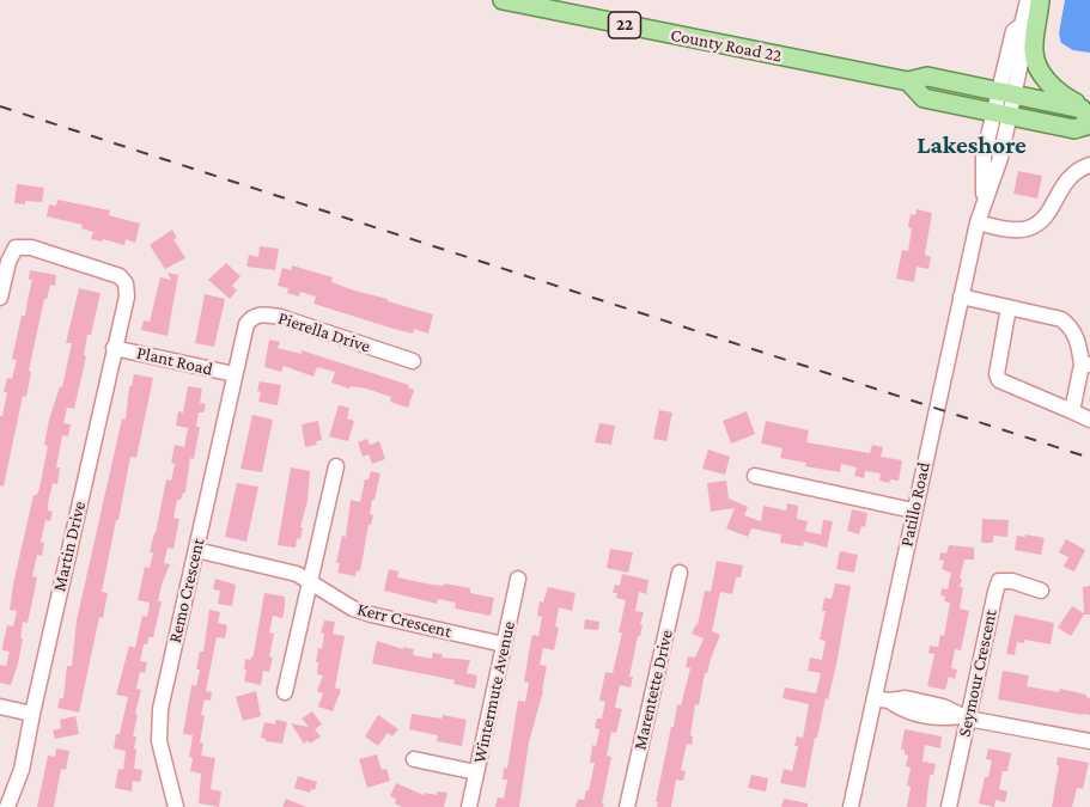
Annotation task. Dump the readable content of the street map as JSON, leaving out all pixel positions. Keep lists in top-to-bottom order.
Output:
{
  "streets": {
    "main road": ["22", "County Road 22"],
    "street": [
      "Pierella Drive",
      "Plant Road",
      "Patillo Road",
      "Martin Drive",
      "Remo Crescent",
      "Kerr Crescent",
      "Seymour Crescent",
      "Marentette Drive",
      "Wintermute Avenue"
    ]
  },
  "crossings": [
    ["County Road 22", "Patillo Road"],
    ["Pierella Drive", "Plant Road"],
    ["Pierella Drive", "Remo Crescent"],
    ["Plant Road", "Martin Drive"],
    ["Plant Road", "Remo Crescent"],
    ["Kerr Crescent", "Wintermute Avenue"]
  ],
  "districts": ["Lakeshore"]
}
